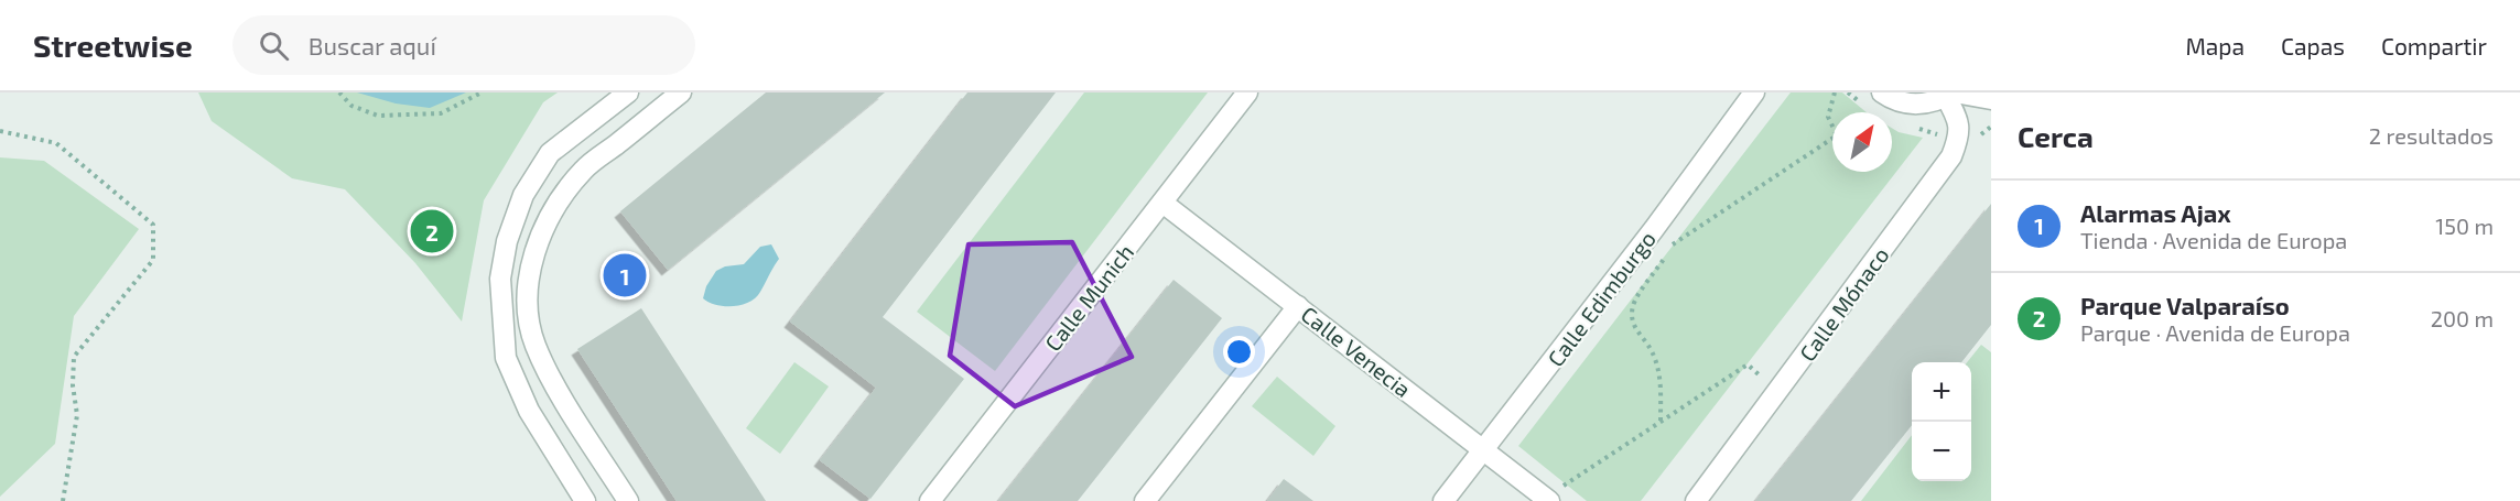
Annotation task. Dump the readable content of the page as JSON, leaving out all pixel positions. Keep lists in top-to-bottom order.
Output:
{
  "streets": {
    "street": [
      "Calle Munich",
      "Calle Edimburgo",
      "Calle Mónaco",
      "Calle Venecia"
    ]
  },
  "crossings": [
    ["Calle Munich", "Calle Venecia"],
    ["Calle Edimburgo", "Calle Venecia"]
  ],
  "north": "top right",
  "page": {
    "header": "Streetwise",
    "search": "Buscar aquí",
    "nav": ["Mapa", "Capas", "Compartir"],
    "heading": ["Cerca", "2 resultados"],
    "list": [
      {
        "mark": "1",
        "name": "Alarmas Ajax",
        "note": "Tienda · Avenida de Europa",
        "value": "150 m"
      },
      {
        "mark": "2",
        "name": "Parque Valparaíso",
        "note": "Parque · Avenida de Europa",
        "value": "200 m"
      }
    ],
    "pins": ["2", "1"],
    "map_buttons": ["+", "−"]
  }
}
